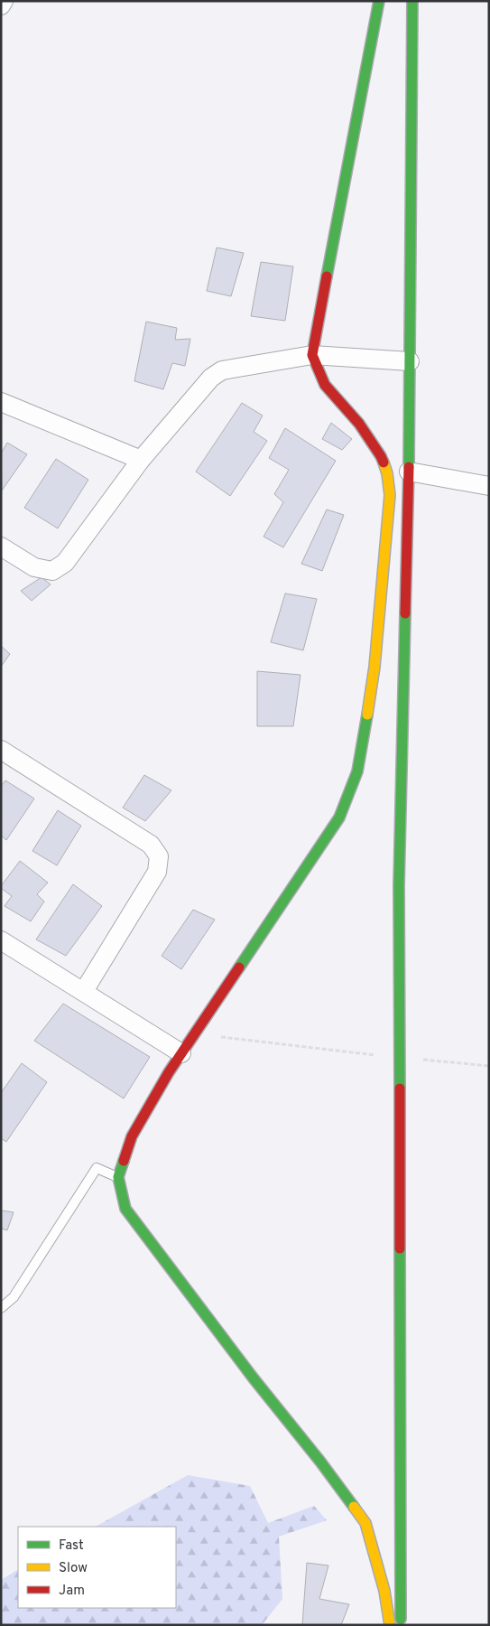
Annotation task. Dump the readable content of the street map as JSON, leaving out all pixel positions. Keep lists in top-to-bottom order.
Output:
{
  "legend": ["Fast", "Slow", "Jam"]
}
